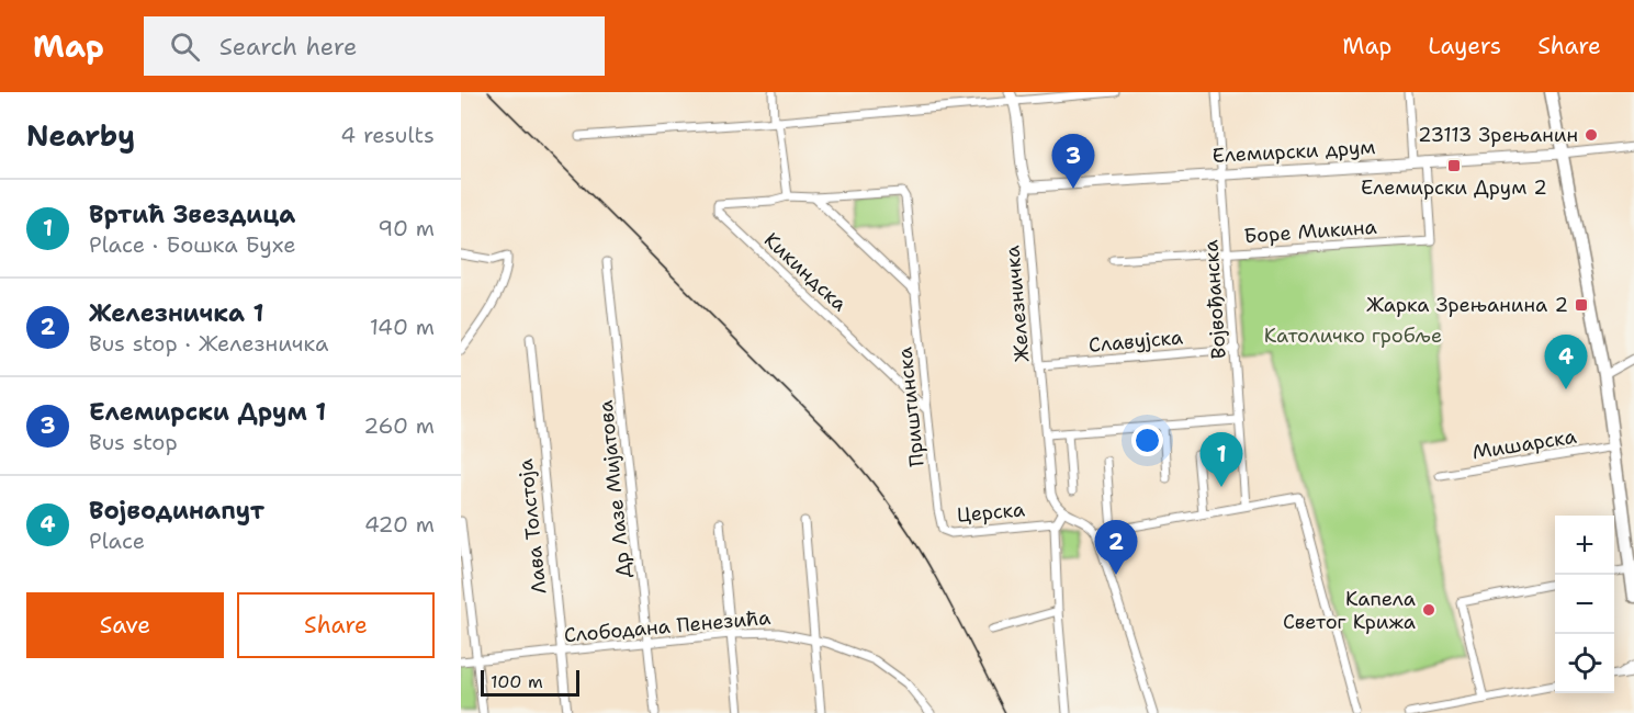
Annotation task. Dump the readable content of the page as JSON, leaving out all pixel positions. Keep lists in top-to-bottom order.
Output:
{
  "streets": {
    "street": [
      "Елемирски друм",
      "Боре Микина",
      "Кикиндска",
      "Војвођанска",
      "Железничка",
      "Славујска",
      "Приштинска",
      "Мишарска",
      "Др Лазе Мијатова",
      "Церска",
      "Лава Толстоја",
      "Слободана Пенезића"
    ]
  },
  "crossings": [
    ["Елемирски друм", "Боре Микина"],
    ["Елемирски друм", "Војвођанска"],
    ["Елемирски друм", "Железничка"],
    ["Боре Микина", "Војвођанска"],
    ["Кикиндска", "Приштинска"],
    ["Војвођанска", "Славујска"],
    ["Железничка", "Славујска"],
    ["Приштинска", "Церска"],
    ["Др Лазе Мијатова", "Слободана Пенезића"],
    ["Лава Толстоја", "Слободана Пенезића"]
  ],
  "parks": ["Католичко гробље"],
  "places": {
    "other": ["23113 Зрењанин", "Капела Светог Крижа"],
    "transit": ["Елемирски Друм 2", "Жарка Зрењанина 2"]
  },
  "scale_bar": "100 m",
  "page": {
    "header": "Map",
    "search": "Search here",
    "nav": ["Map", "Layers", "Share"],
    "heading": ["Nearby", "4 results"],
    "pins": [
      "3",
      "4",
      "1",
      "2"
    ],
    "list": [
      {
        "mark": "1",
        "name": "Вртић Звездица",
        "note": "Place · Бошка Бухе",
        "value": "90 m"
      },
      {
        "mark": "2",
        "name": "Железничка 1",
        "note": "Bus stop · Железничка",
        "value": "140 m"
      },
      {
        "mark": "3",
        "name": "Елемирски Друм 1",
        "note": "Bus stop",
        "value": "260 m"
      },
      {
        "mark": "4",
        "name": "Војводинапут",
        "note": "Place",
        "value": "420 m"
      }
    ],
    "map_buttons": ["+", "−"],
    "buttons": ["Save", "Share"],
    "scale": "100 m"
  }
}
